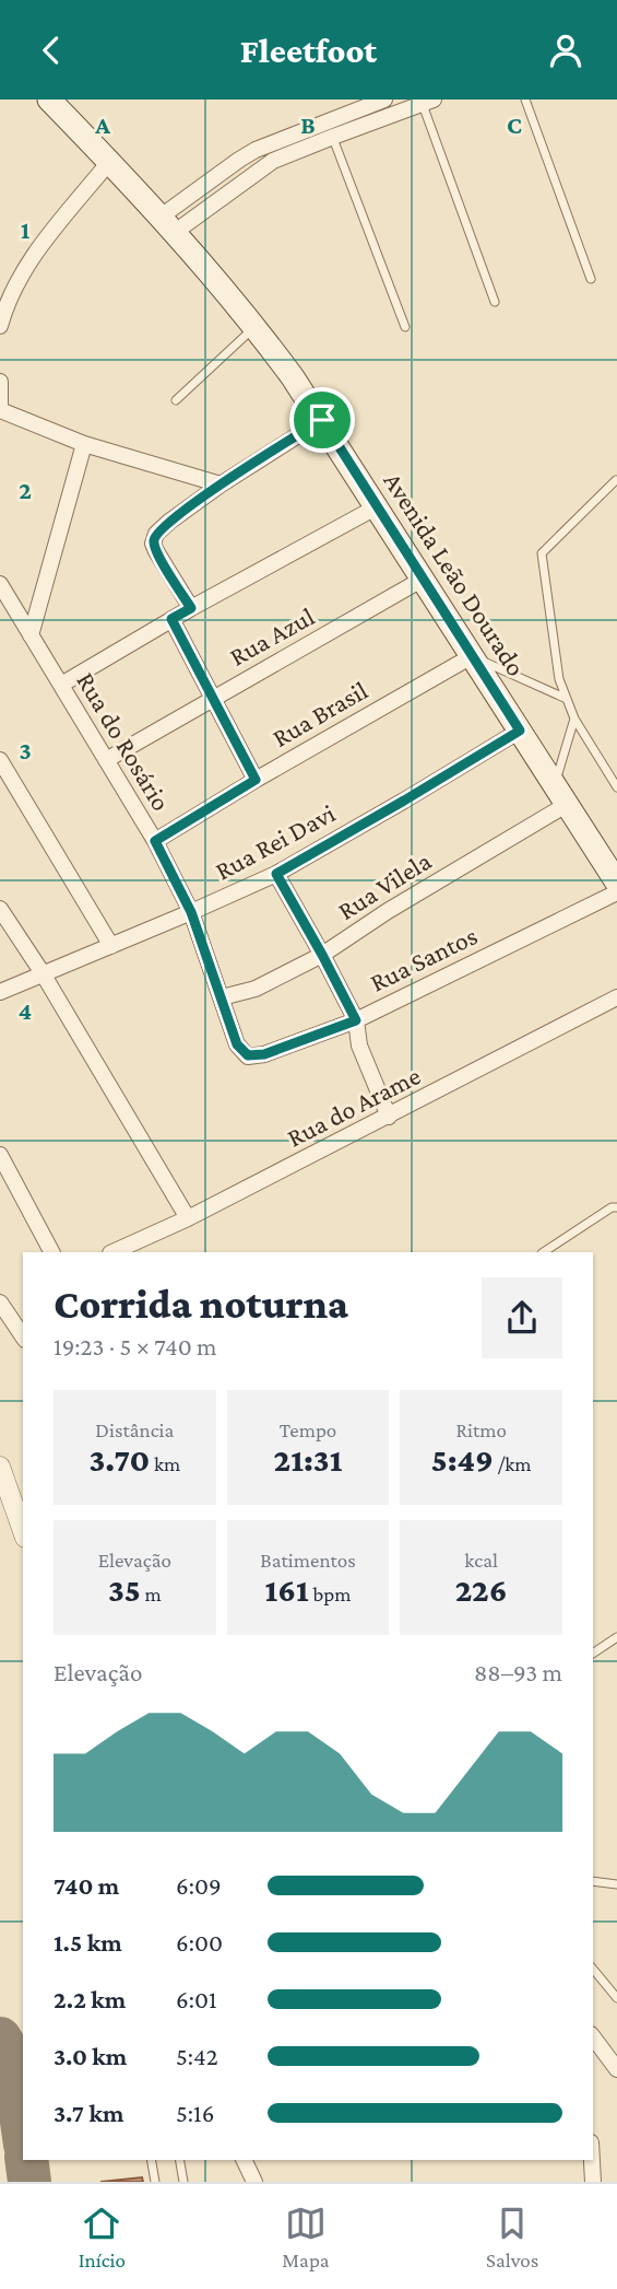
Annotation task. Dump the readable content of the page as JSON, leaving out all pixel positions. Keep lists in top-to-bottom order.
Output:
{
  "streets": {
    "main road": ["Avenida Leão Dourado"],
    "street": [
      "Rua Azul",
      "Rua Brasil",
      "Rua do Rosário",
      "Rua Rei Davi",
      "Rua Vilela",
      "Rua Santos",
      "Rua do Arame"
    ]
  },
  "crossings": [
    ["Avenida Leão Dourado", "Rua Azul"],
    ["Avenida Leão Dourado", "Rua Brasil"],
    ["Avenida Leão Dourado", "Rua Rei Davi"],
    ["Avenida Leão Dourado", "Rua Vilela"],
    ["Rua Azul", "Rua do Rosário"],
    ["Rua Brasil", "Rua do Rosário"],
    ["Rua do Rosário", "Rua Rei Davi"],
    ["Rua do Rosário", "Rua Vilela"],
    ["Rua do Rosário", "Rua Santos"]
  ],
  "page": {
    "header": "Fleetfoot",
    "heading": ["Corrida noturna", "19:23 · 5 × 740 m"],
    "stats": [
      ["Distância", "3.70 km"],
      ["Tempo", "21:31"],
      ["Ritmo", "5:49 /km"],
      ["Elevação", "35 m"],
      ["Batimentos", "161 bpm"],
      ["kcal", "226"]
    ],
    "chart": ["Elevação", "88–93 m"],
    "list": [
      {
        "name": "740 m",
        "note": "6:09"
      },
      {
        "name": "1.5 km",
        "note": "6:00"
      },
      {
        "name": "2.2 km",
        "note": "6:01"
      },
      {
        "name": "3.0 km",
        "note": "5:42"
      },
      {
        "name": "3.7 km",
        "note": "5:16"
      }
    ],
    "tabs": ["Início", "Mapa", "Salvos"]
  },
  "grid": {
    "columns": ["A", "B", "C"],
    "rows": [
      "1",
      "2",
      "3",
      "4"
    ]
  }
}
